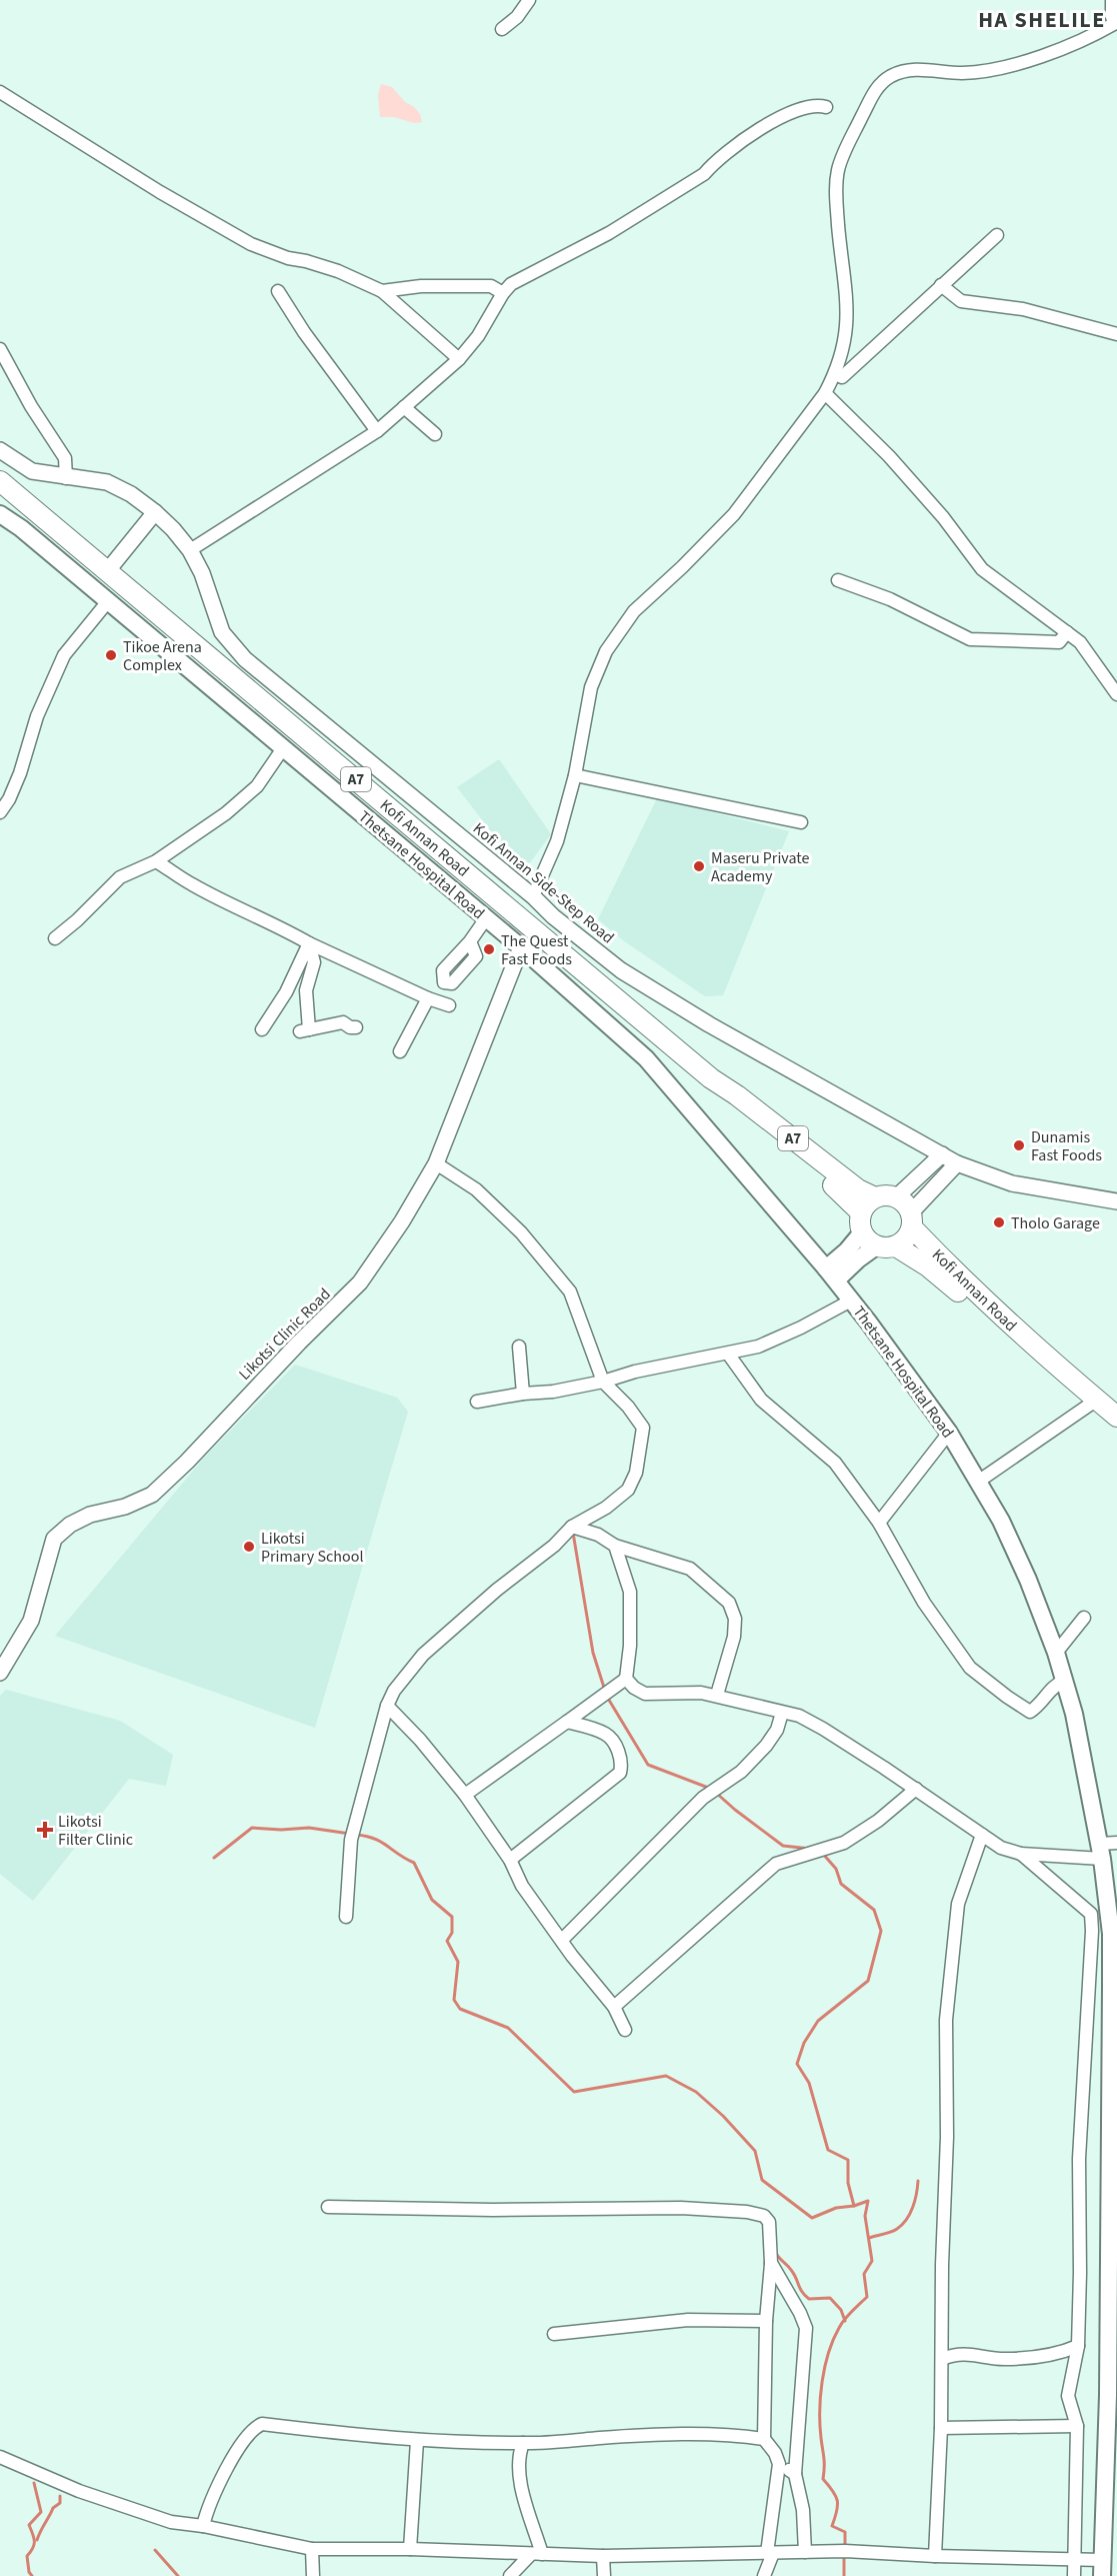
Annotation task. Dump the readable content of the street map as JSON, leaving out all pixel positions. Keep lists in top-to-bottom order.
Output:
{
  "streets": {
    "main road": ["A7", "Kofi Annan Road", "Thetsane Hospital Road"],
    "street": ["Kofi Annan Side-Step Road", "Likotsi Clinic Road"]
  },
  "crossings": [
    ["A7", "Kofi Annan Road"],
    ["Thetsane Hospital Road", "Likotsi Clinic Road"]
  ],
  "districts": ["HA SHELILE"],
  "places": {
    "other": [
      "Tikoe Arena Complex",
      "Maseru Private Academy",
      "The Quest Fast Foods",
      "Dunamis Fast Foods",
      "Tholo Garage",
      "Likotsi Primary School"
    ],
    "health": ["Likotsi Filter Clinic"]
  }
}
